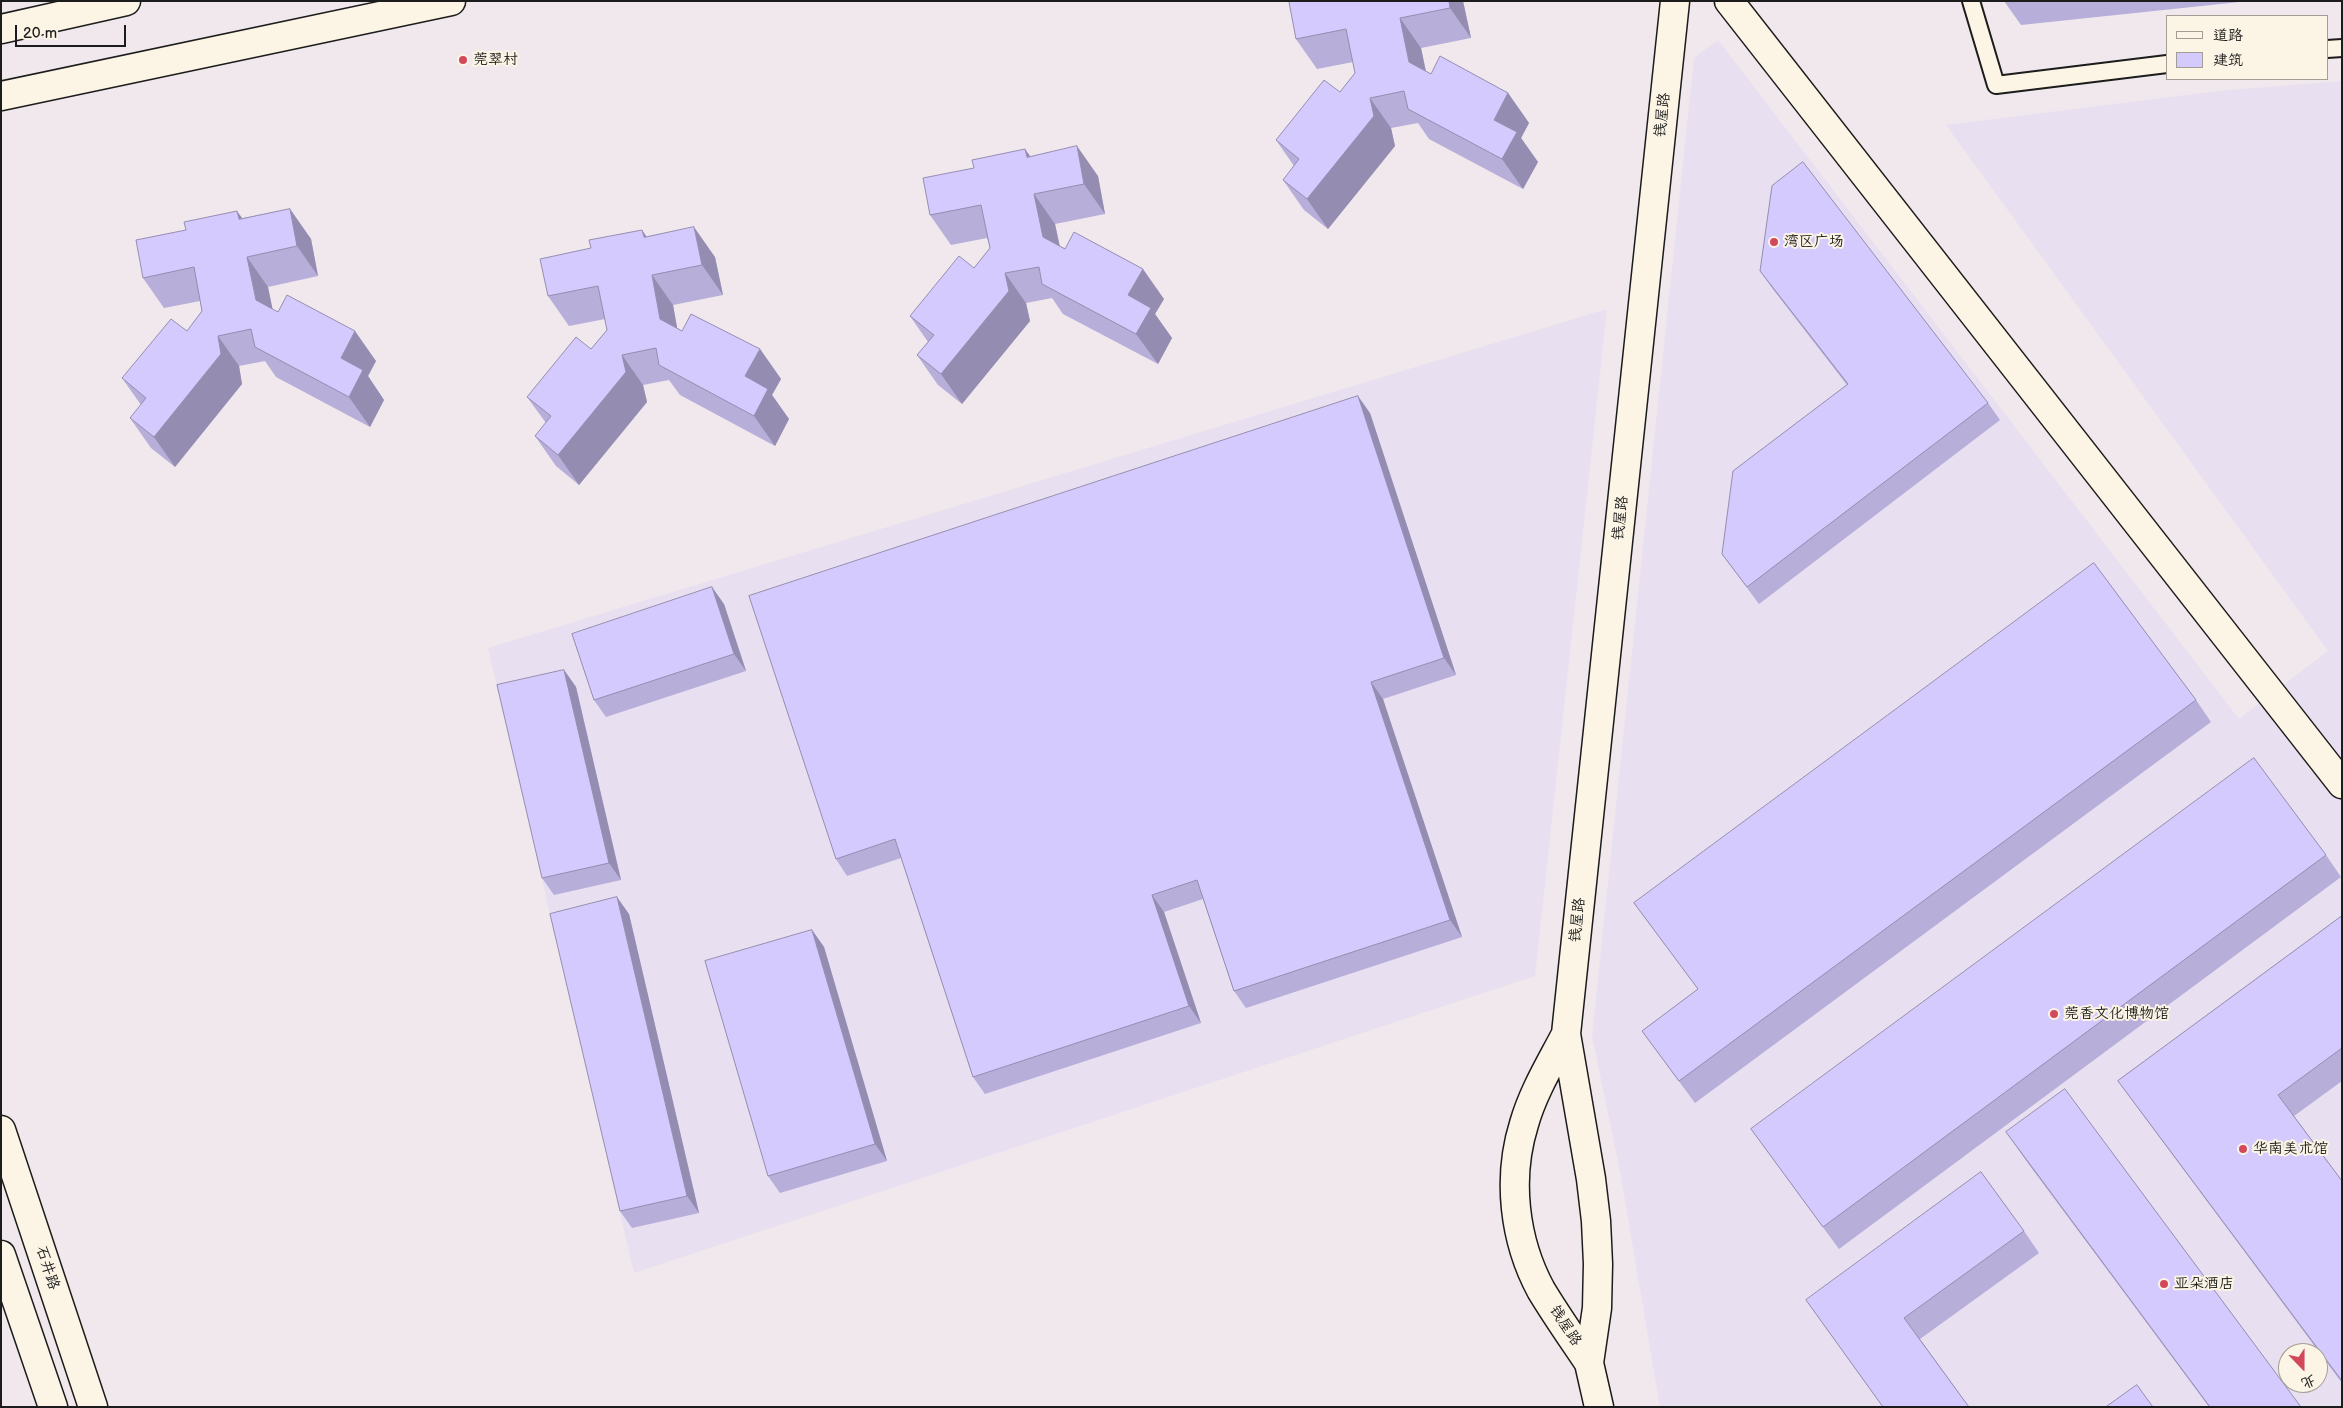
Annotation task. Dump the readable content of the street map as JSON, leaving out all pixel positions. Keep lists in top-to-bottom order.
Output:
{
  "streets": {
    "street": ["钱屋路", "石井路"]
  },
  "places": [
    "莞翠村",
    "湾区广场",
    "莞香文化博物馆",
    "华南美术馆",
    "亚朵酒店"
  ],
  "legend": ["道路", "建筑"],
  "scale_bar": "20 m",
  "north": "bottom"
}
